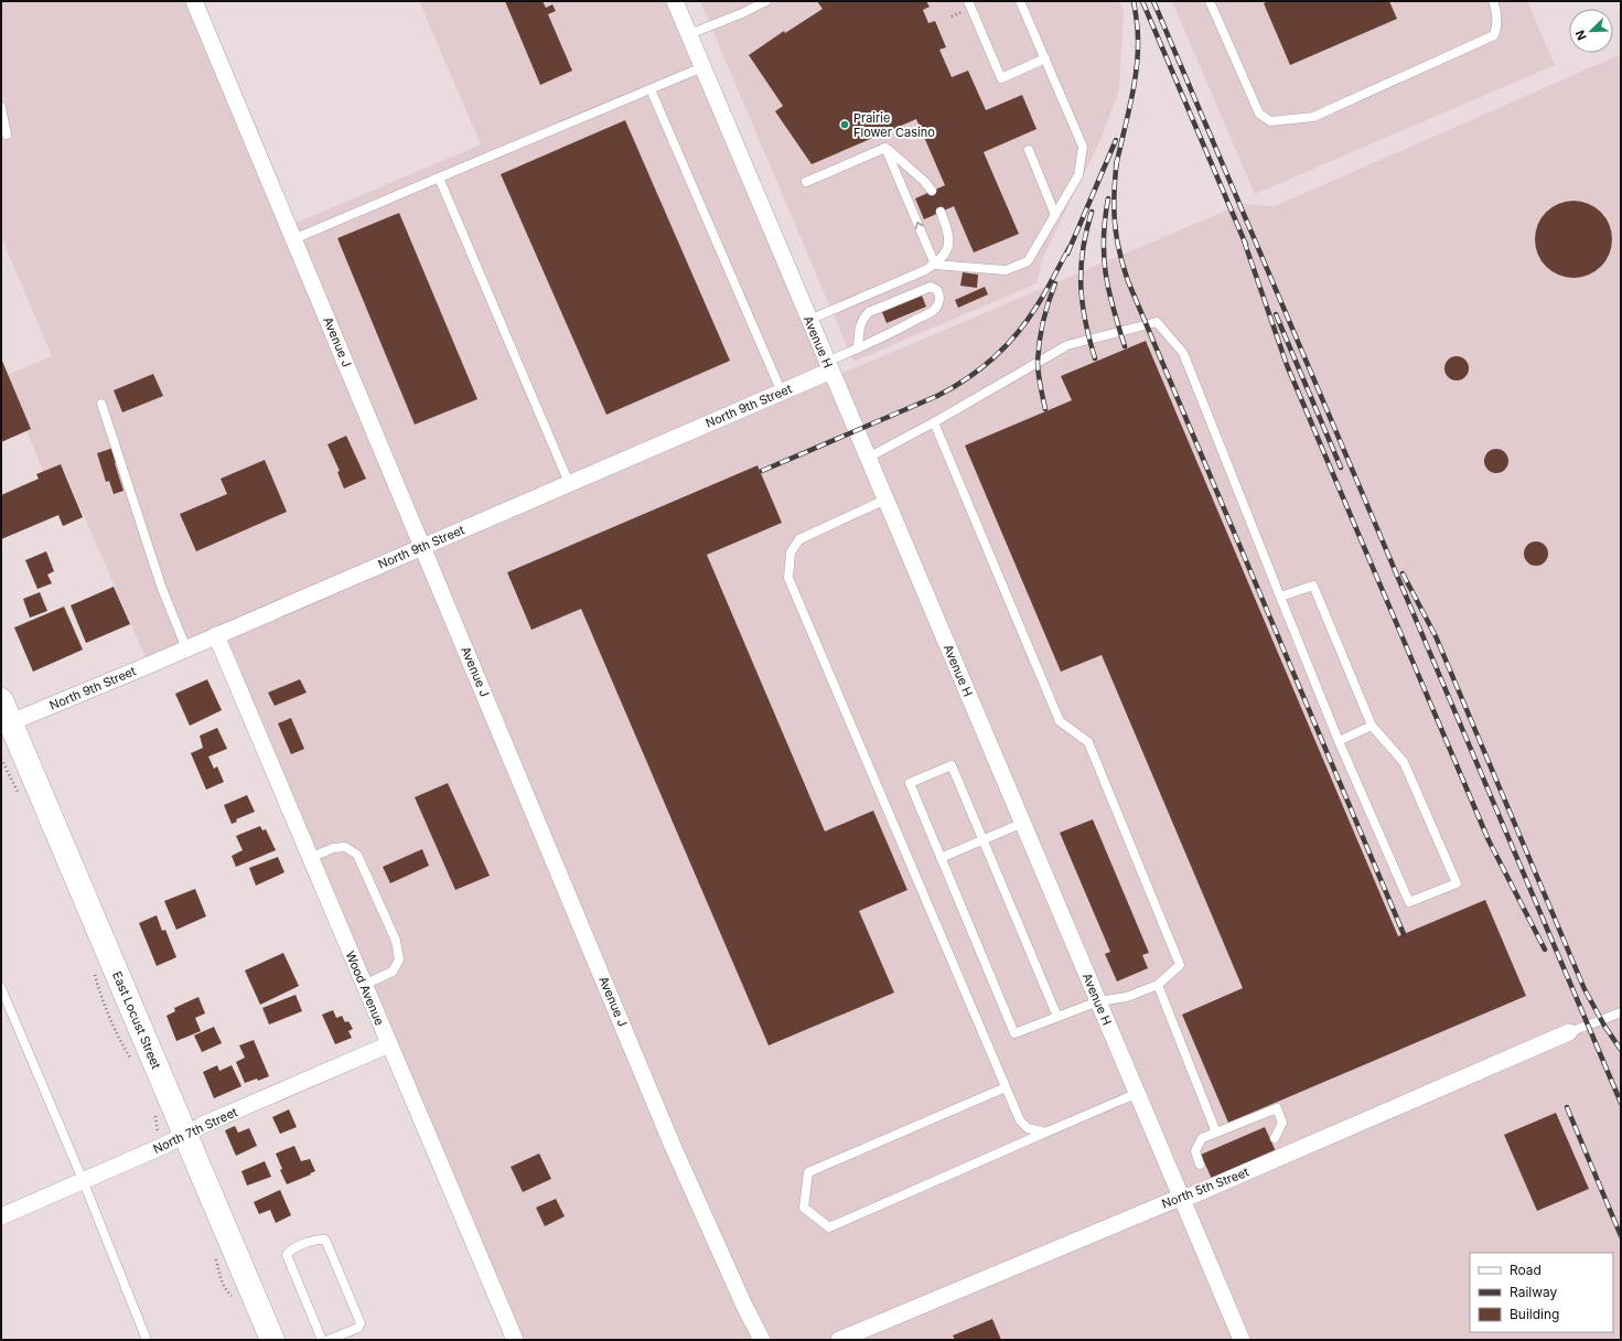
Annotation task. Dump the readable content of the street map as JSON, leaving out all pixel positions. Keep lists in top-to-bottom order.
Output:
{
  "streets": {
    "main road": ["East Locust Street"],
    "street": [
      "Avenue J",
      "Avenue H",
      "North 9th Street",
      "Wood Avenue",
      "North 7th Street",
      "North 5th Street"
    ]
  },
  "crossings": [
    ["Avenue J", "North 9th Street"],
    ["Avenue H", "North 9th Street"],
    ["Avenue H", "North 5th Street"],
    ["North 9th Street", "Wood Avenue"],
    ["North 9th Street", "East Locust Street"],
    ["Wood Avenue", "North 7th Street"],
    ["East Locust Street", "North 7th Street"]
  ],
  "places": ["Prairie Flower Casino"],
  "legend": ["Road", "Railway", "Building"],
  "north": "bottom left"
}
